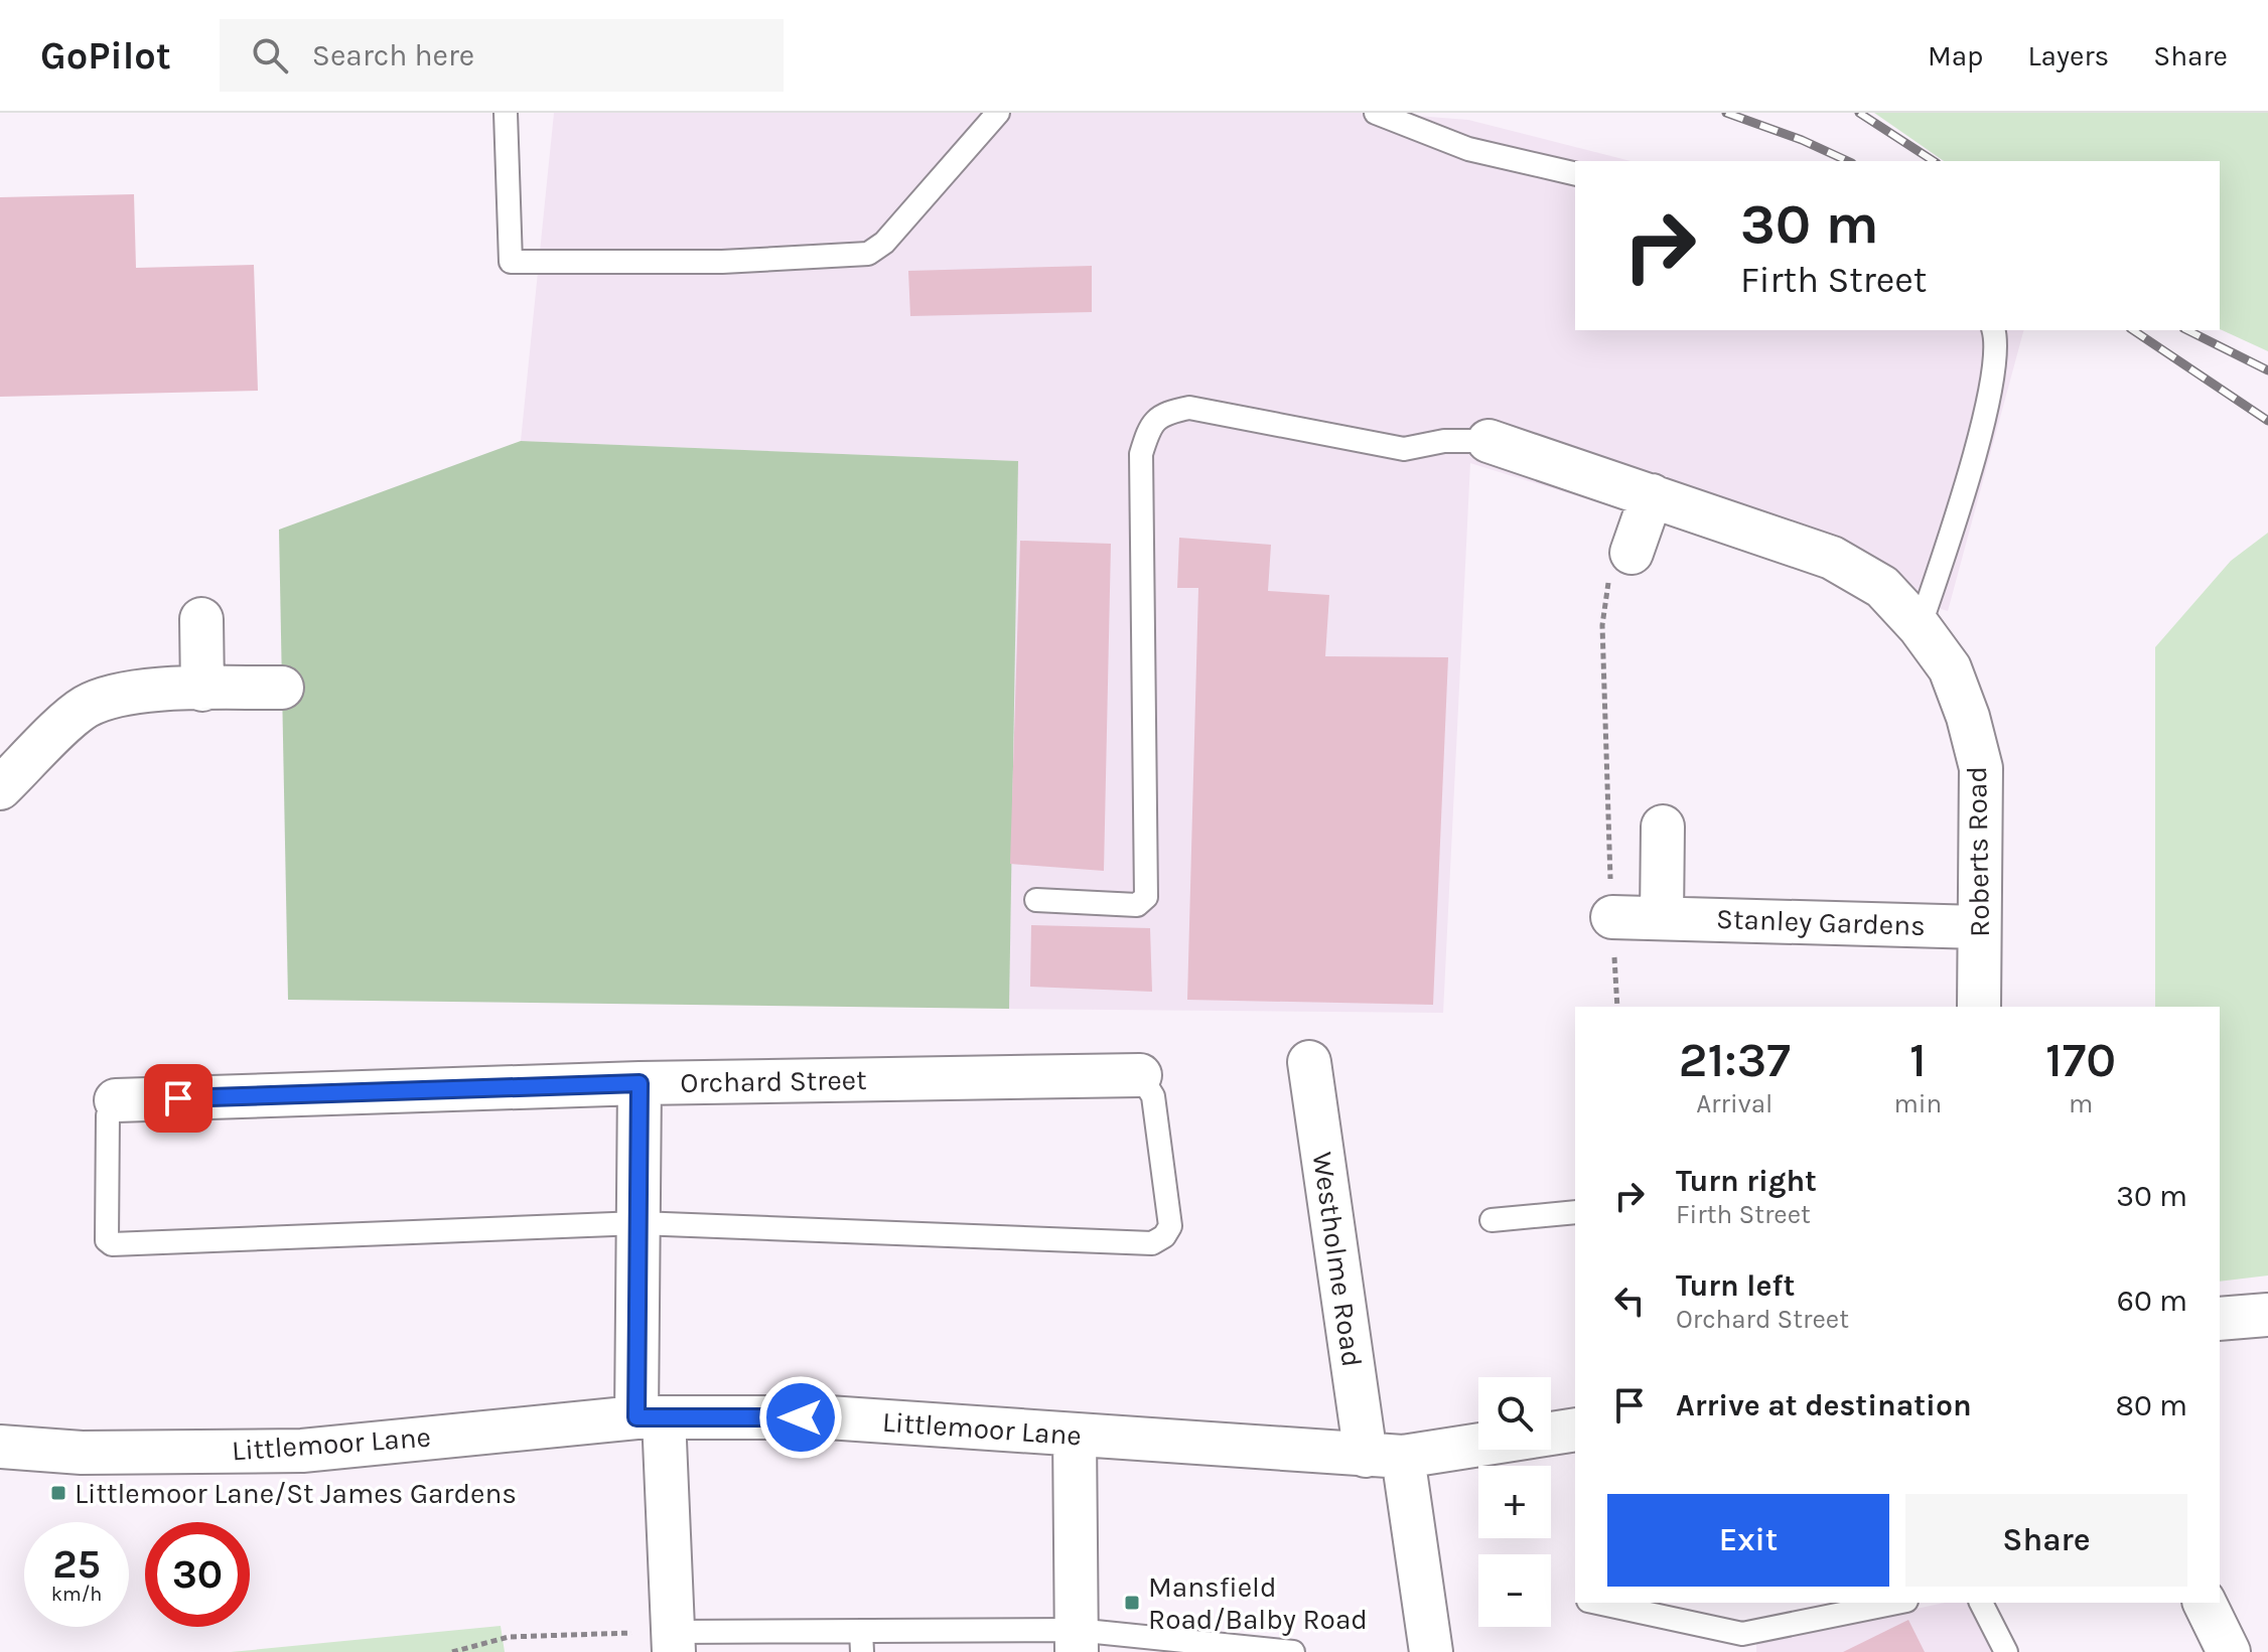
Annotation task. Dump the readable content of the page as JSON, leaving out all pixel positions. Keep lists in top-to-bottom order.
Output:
{
  "streets": {
    "street": [
      "Roberts Road",
      "Stanley Gardens",
      "Orchard Street",
      "Westholme Road",
      "Littlemoor Lane"
    ]
  },
  "crossings": [
    ["Roberts Road", "Stanley Gardens"],
    ["Westholme Road", "Littlemoor Lane"]
  ],
  "places": {
    "transit": ["Littlemoor Lane/St James Gardens", "Mansfield Road/Balby Road"]
  },
  "page": {
    "header": "GoPilot",
    "search": "Search here",
    "nav": ["Map", "Layers", "Share"],
    "turn": ["30 m", "Firth Street"],
    "eta": [
      "21:37",
      "Arrival",
      "1",
      "min",
      "170",
      "m"
    ],
    "list": [
      {
        "name": "Turn right",
        "note": "Firth Street",
        "value": "30 m"
      },
      {
        "name": "Turn left",
        "note": "Orchard Street",
        "value": "60 m"
      },
      {
        "name": "Arrive at destination",
        "value": "80 m"
      }
    ],
    "map_buttons": ["+", "−"],
    "buttons": ["Exit", "Share"],
    "speed": "25 km/h",
    "limit": "30"
  }
}
